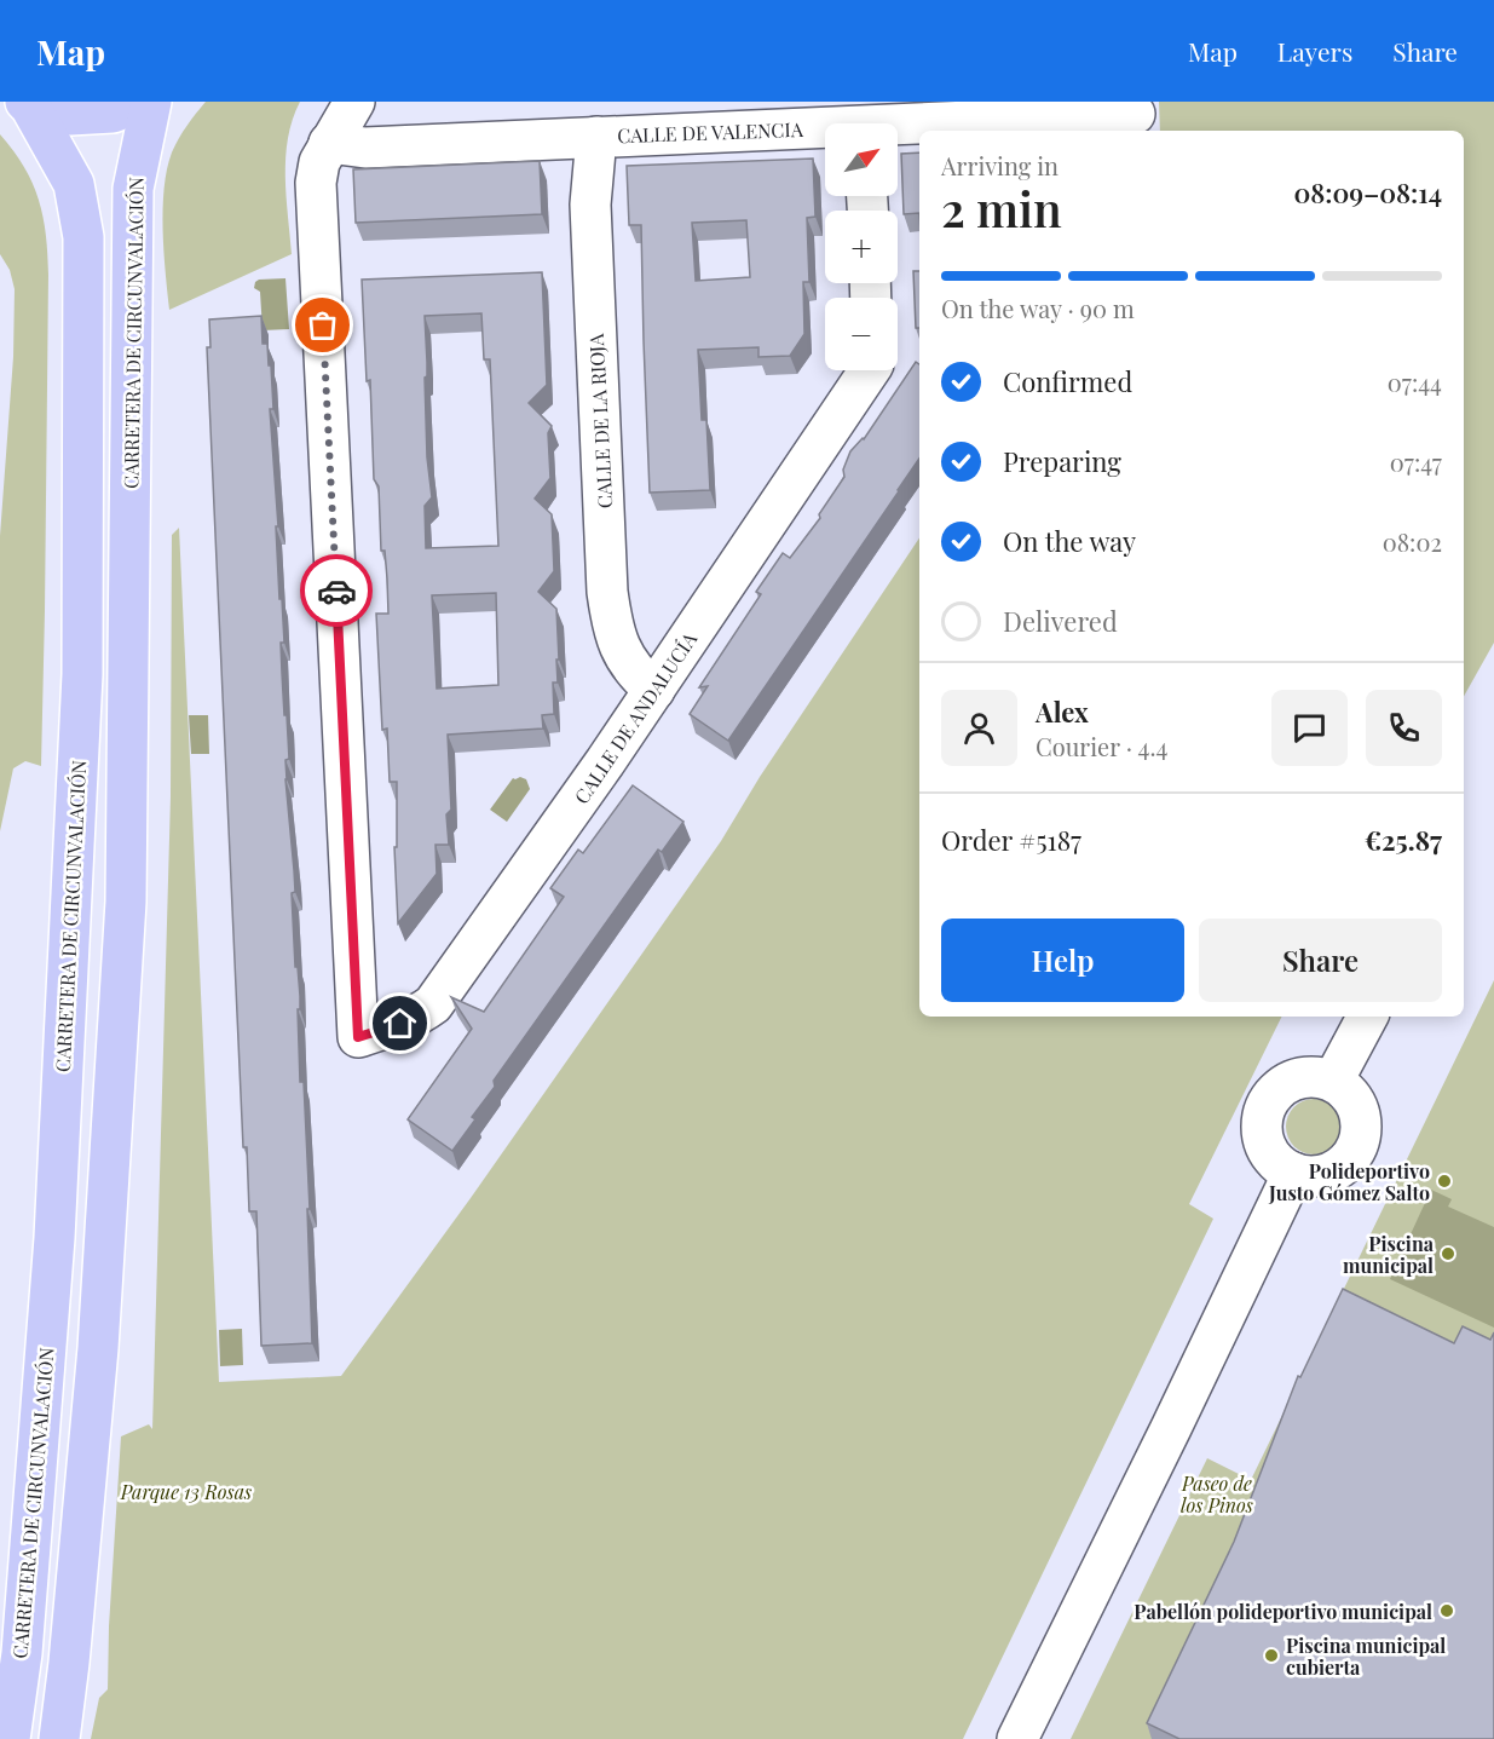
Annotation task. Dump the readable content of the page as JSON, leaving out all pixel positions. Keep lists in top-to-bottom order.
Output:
{
  "streets": {
    "main road": ["CARRETERA DE CIRCUNVALACIÓN"],
    "street": ["CALLE DE VALENCIA", "CALLE DE LA RIOJA", "CALLE DE ANDALUCÍA"]
  },
  "crossings": [
    ["CALLE DE VALENCIA", "CALLE DE LA RIOJA"],
    ["CALLE DE VALENCIA", "CALLE DE ANDALUCÍA"],
    ["CALLE DE LA RIOJA", "CALLE DE ANDALUCÍA"]
  ],
  "parks": ["Paseo de los Pinos", "Parque 13 Rosas"],
  "places": [
    "Polideportivo Justo Gómez Salto",
    "Piscina municipal",
    "Pabellón polideportivo municipal",
    "Piscina municipal cubierta"
  ],
  "north": "top right",
  "page": {
    "header": "Map",
    "nav": ["Map", "Layers", "Share"],
    "map_buttons": ["+", "−"],
    "heading": ["2 min", "Arriving in", "08:09–08:14"],
    "panel": [
      "Alex",
      "Courier · 4.4",
      "Order #5187",
      "€25.87"
    ],
    "bar": "On the way · 90 m",
    "list": [
      ["Confirmed", "07:44"],
      ["Preparing", "07:47"],
      ["On the way", "08:02"],
      "Delivered"
    ],
    "buttons": ["Help", "Share"]
  }
}
